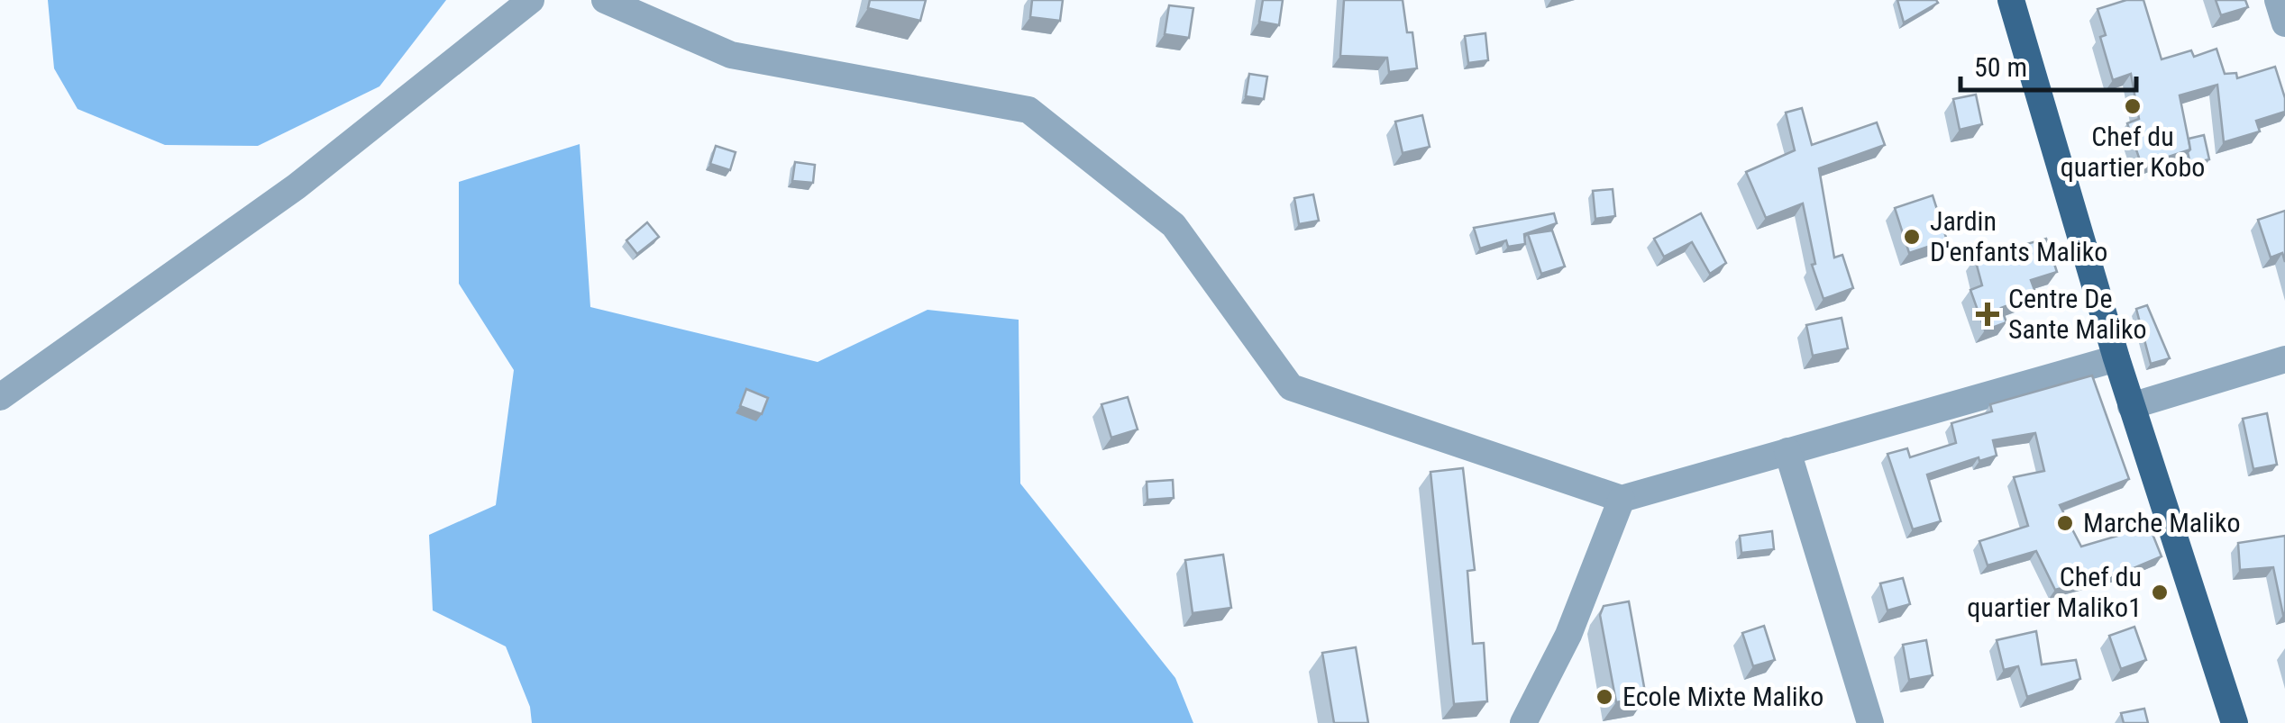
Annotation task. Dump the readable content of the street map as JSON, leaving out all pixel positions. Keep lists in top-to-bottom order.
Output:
{
  "places": {
    "other": [
      "Chef du quartier Kobo",
      "Jardin D'enfants Maliko",
      "Marche Maliko",
      "Chef du quartier Maliko1",
      "Ecole Mixte Maliko"
    ],
    "health": ["Centre De Sante Maliko"]
  },
  "scale_bar": "50 m"
}
